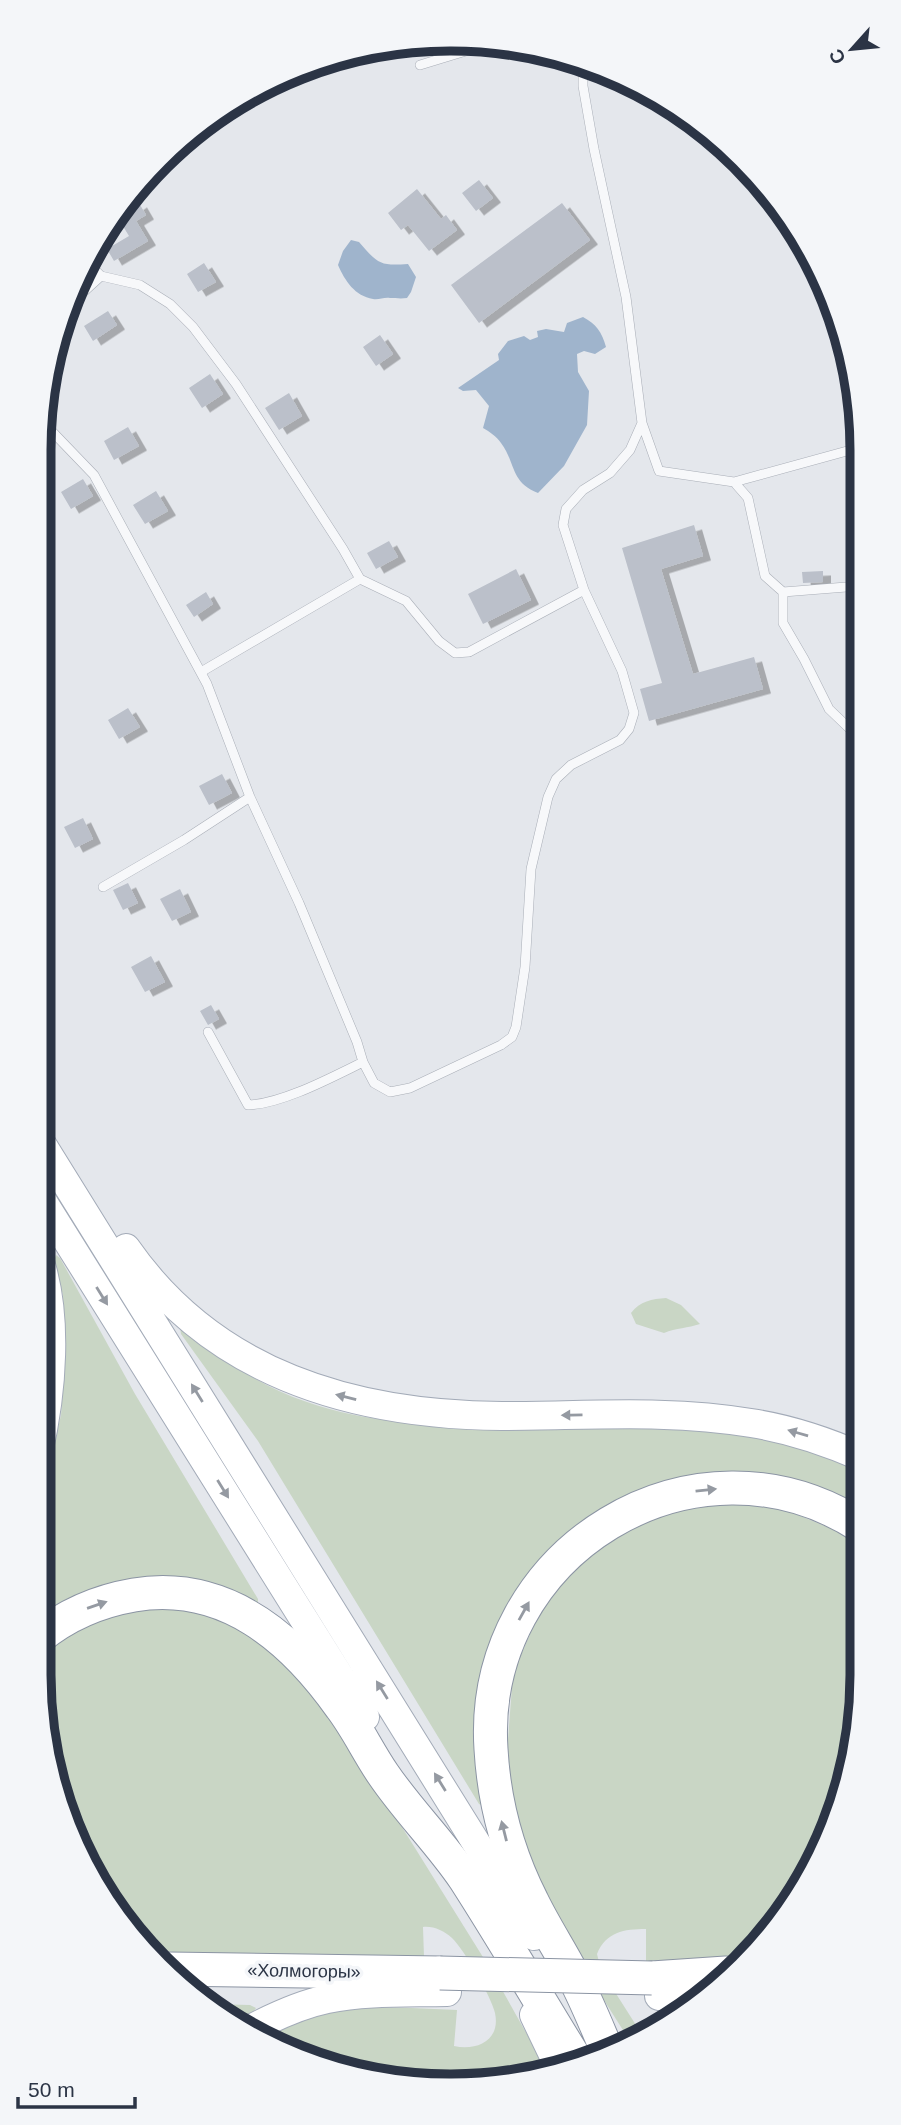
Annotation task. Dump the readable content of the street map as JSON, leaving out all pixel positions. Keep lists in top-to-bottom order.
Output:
{
  "streets": {
    "highway": ["«Холмогоры»"]
  },
  "scale_bar": "50 m",
  "north": "bottom left"
}
